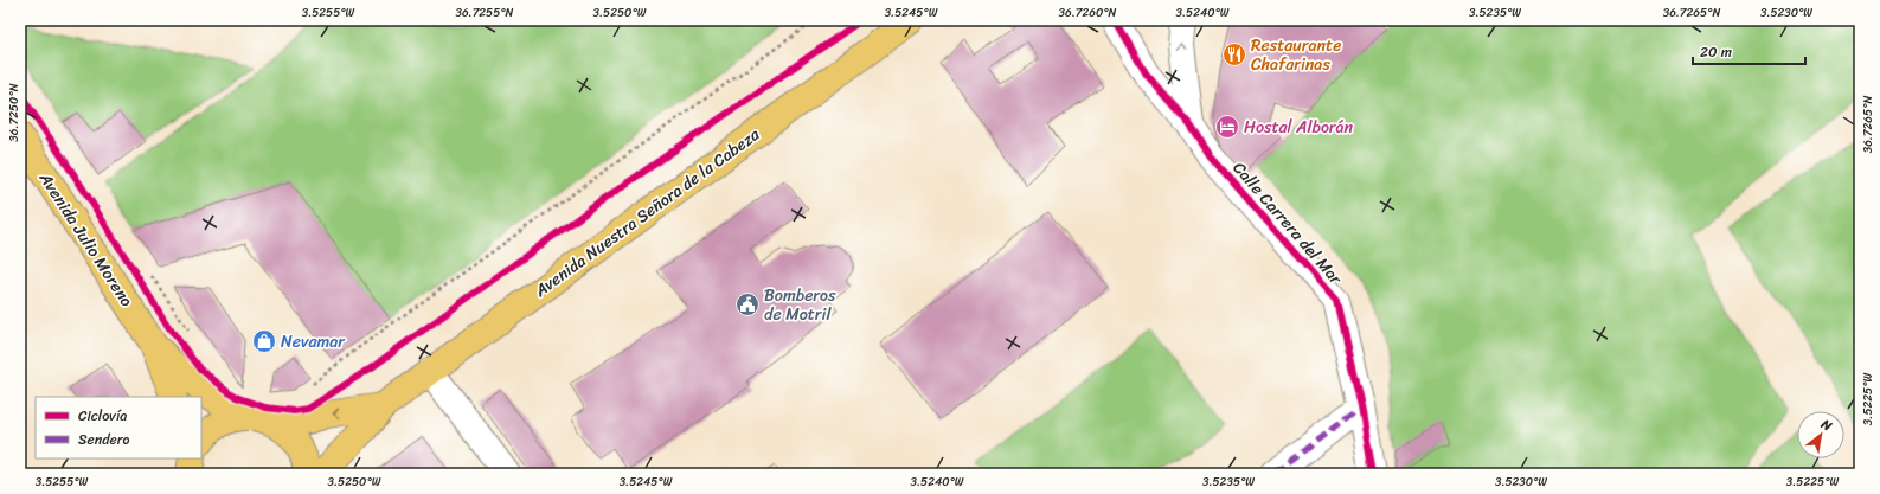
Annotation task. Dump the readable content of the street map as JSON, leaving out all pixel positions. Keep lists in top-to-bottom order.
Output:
{
  "streets": {
    "highway": ["Avenida Nuestra Señora de la Cabeza", "Avenida Julio Moreno"],
    "street": ["Calle Carrera del Mar"]
  },
  "places": {
    "restaurant": ["Restaurante Chafarinas"],
    "hotel": ["Hostal Alborán"],
    "public building": ["Bomberos de Motril"],
    "shop": ["Nevamar"]
  },
  "legend": ["Ciclovía", "Sendero"],
  "scale_bar": "20 m",
  "north": "top right",
  "coordinates": [
    "3.5255°W",
    "36.7255°N",
    "3.5250°W",
    "3.5245°W",
    "36.7260°N",
    "3.5240°W",
    "3.5235°W",
    "36.7265°N",
    "3.5230°W",
    "36.7250°N",
    "3.5225°W"
  ]
}
